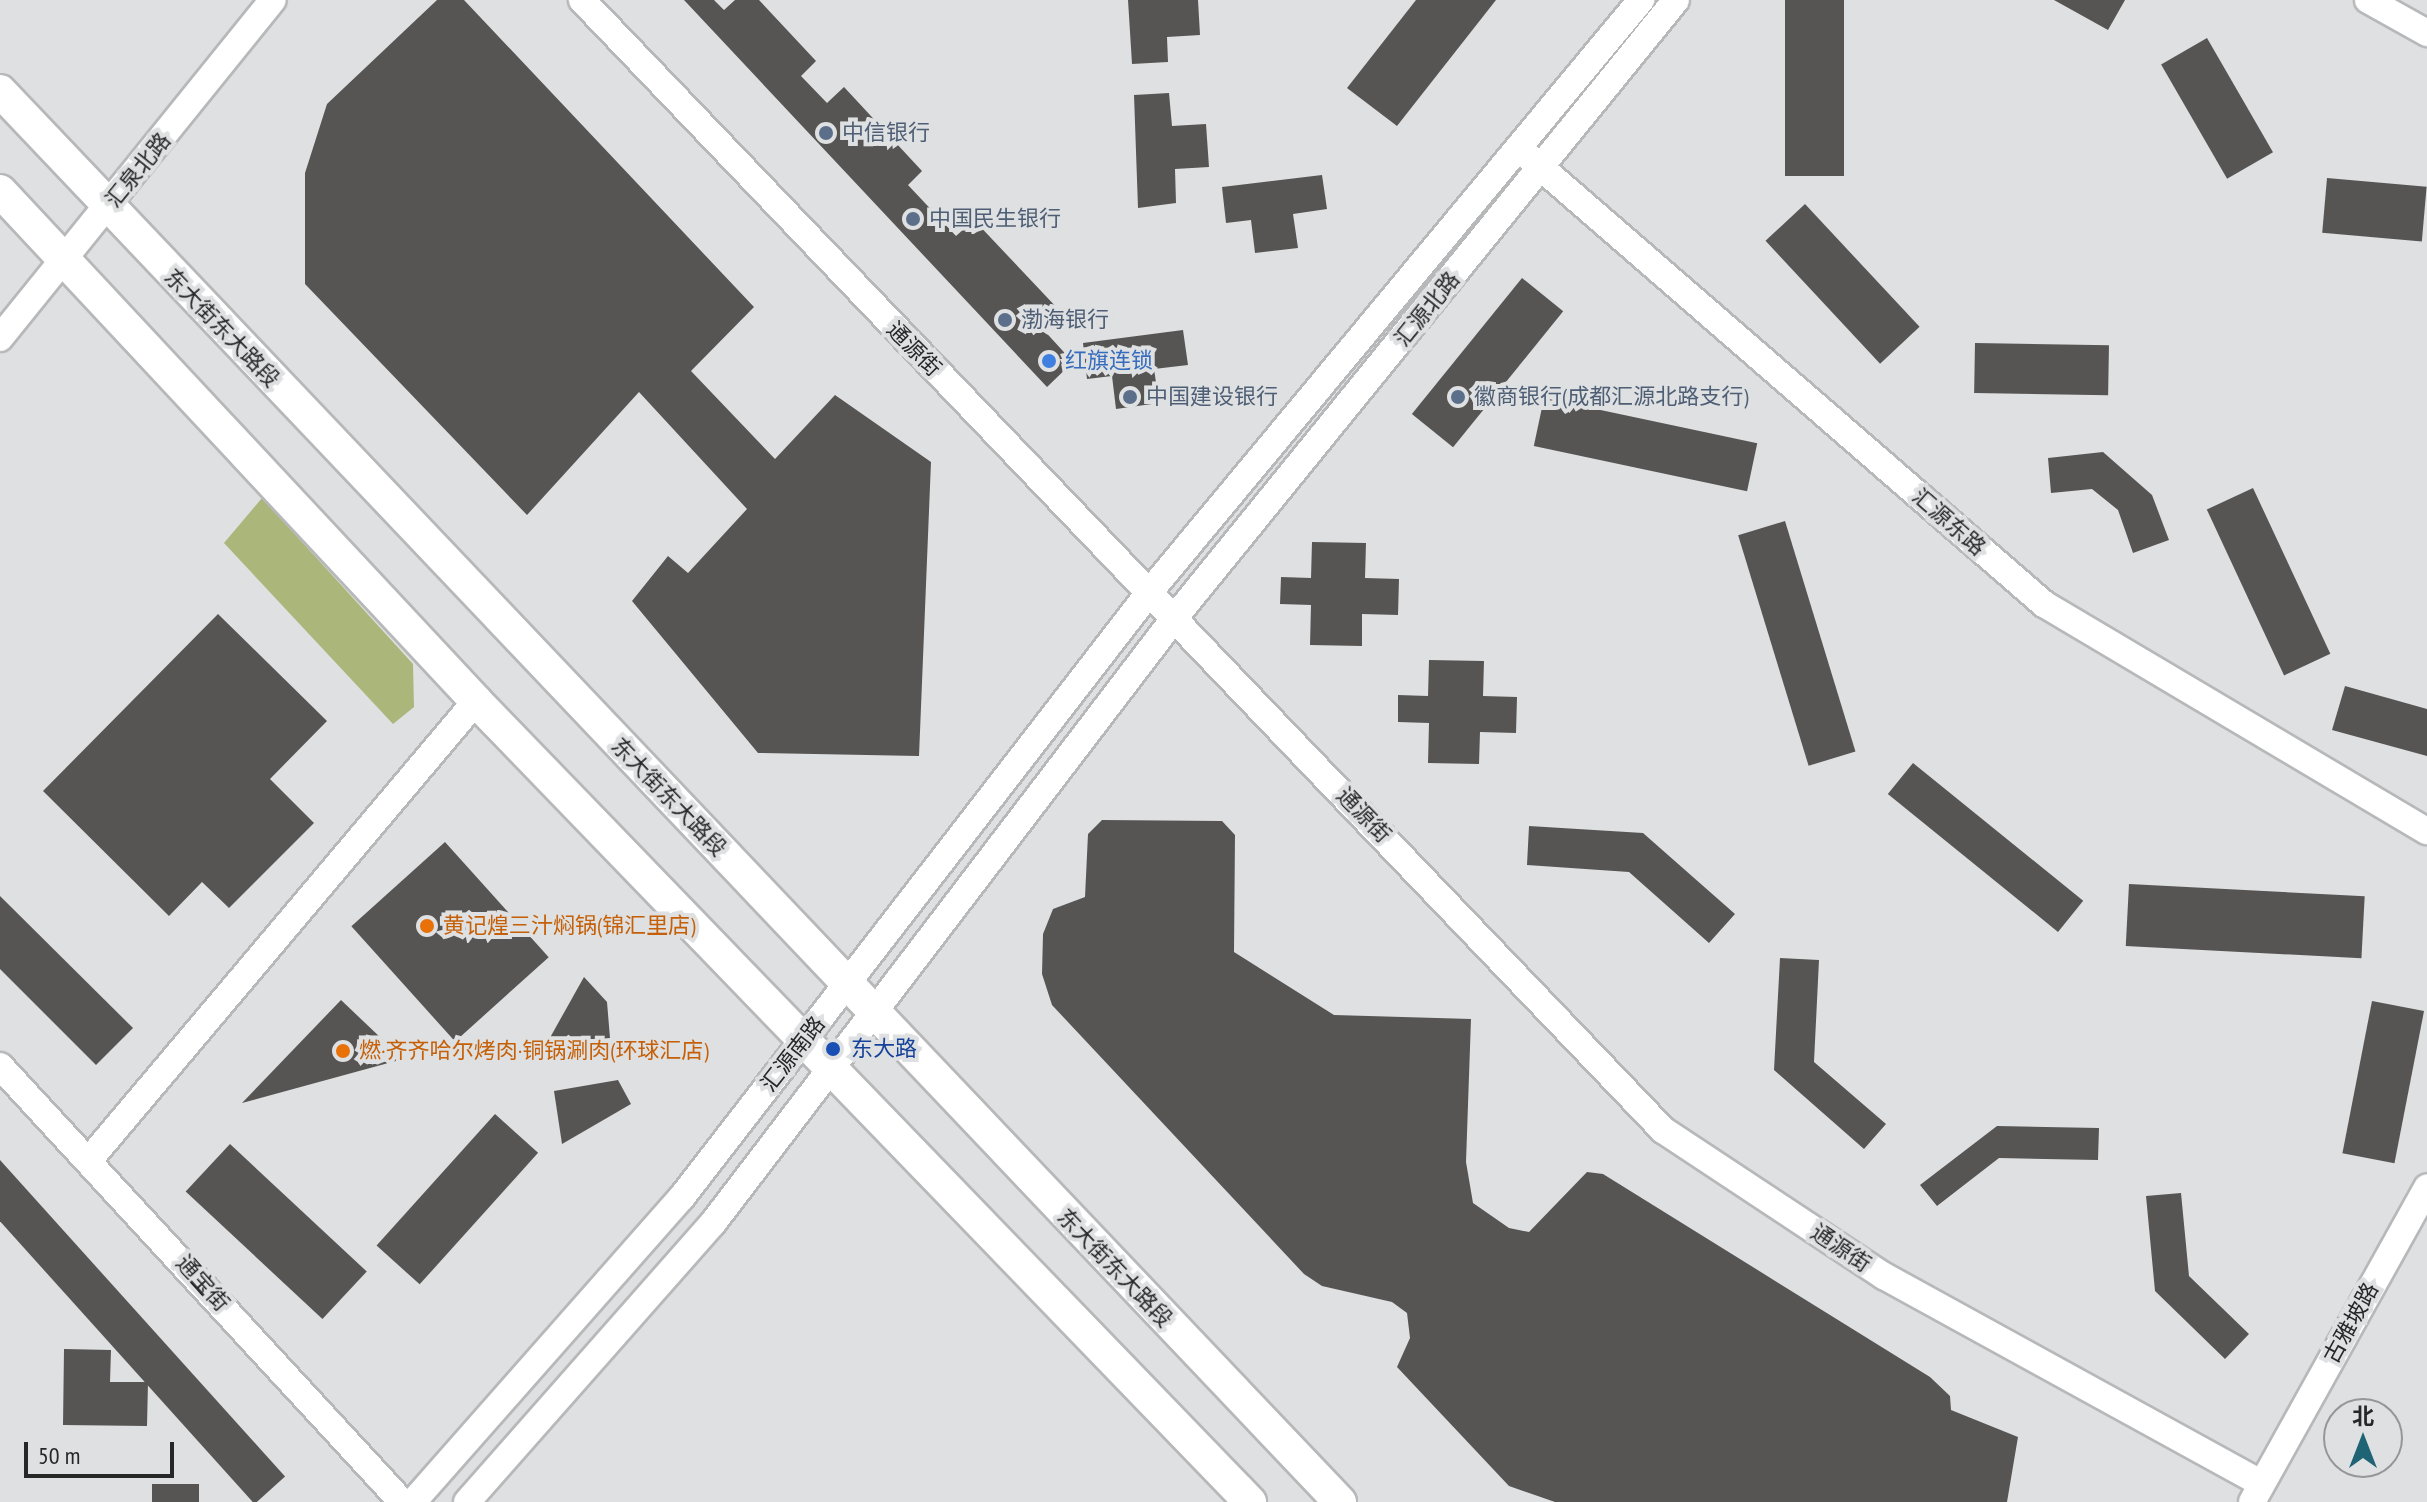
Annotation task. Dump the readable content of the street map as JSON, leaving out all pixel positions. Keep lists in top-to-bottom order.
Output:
{
  "streets": {
    "main road": ["东大街东大路段"],
    "street": [
      "汇泉北路",
      "汇源北路",
      "通源街",
      "汇源东路",
      "汇源南路",
      "通宝街",
      "古雅坡路"
    ]
  },
  "crossings": [
    ["汇泉北路", "东大街东大路段"],
    ["汇源北路", "通源街"],
    ["汇源北路", "汇源东路"],
    ["汇源北路", "汇源南路"],
    ["东大街东大路段", "汇源南路"],
    ["通源街", "汇源南路"],
    ["通源街", "古雅坡路"]
  ],
  "places": [
    "中信银行",
    "中国民生银行",
    "渤海银行",
    "红旗连锁",
    "中国建设银行",
    "徽商银行(成都汇源北路支行)",
    "黄记煌三汁焖锅(锦汇里店)",
    "东大路",
    "燃·齐齐哈尔烤肉·铜锅涮肉(环球汇店)"
  ],
  "scale_bar": "50 m",
  "north": "top"
}
